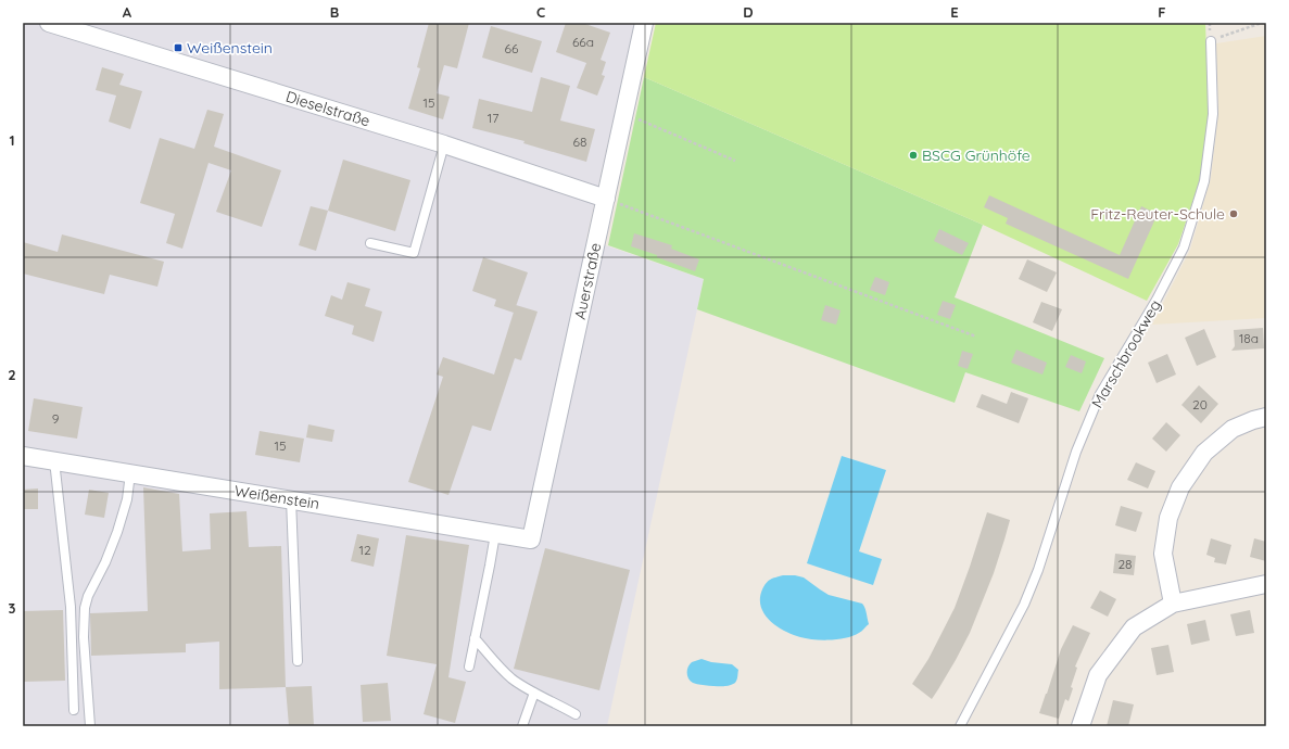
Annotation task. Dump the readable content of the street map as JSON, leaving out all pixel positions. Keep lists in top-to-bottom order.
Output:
{
  "streets": {
    "street": ["Dieselstraße", "Auerstraße", "Weißenstein"],
    "lane": ["Marschbrookweg"]
  },
  "crossings": [
    ["Dieselstraße", "Auerstraße"],
    ["Auerstraße", "Weißenstein"]
  ],
  "places": {
    "transit": ["Weißenstein"],
    "other": ["BSCG Grünhöfe", "Fritz-Reuter-Schule"]
  },
  "house_numbers": [
    "66a",
    "66",
    "15",
    "17",
    "68",
    "18a",
    "20",
    "9",
    "15",
    "12",
    "28"
  ],
  "grid": {
    "columns": [
      "A",
      "B",
      "C",
      "D",
      "E",
      "F"
    ],
    "rows": ["1", "2", "3"]
  }
}
